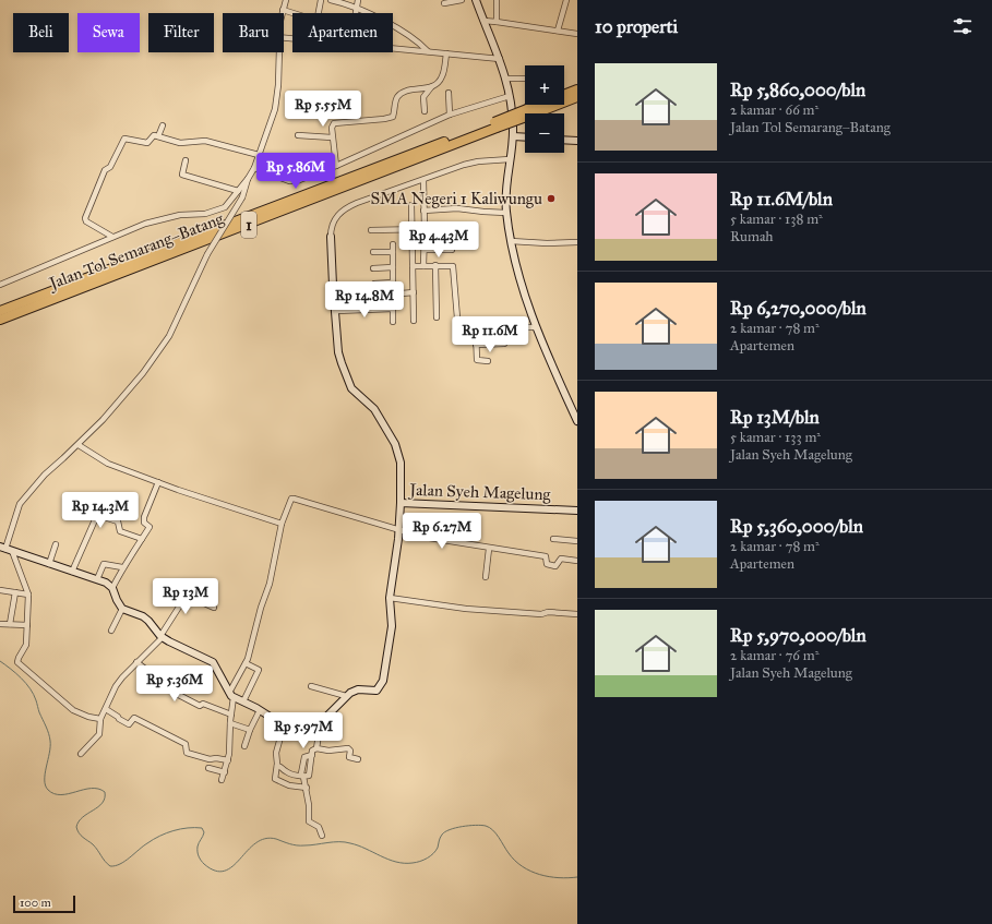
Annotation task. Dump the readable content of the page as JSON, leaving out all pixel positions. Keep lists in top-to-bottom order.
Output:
{
  "streets": {
    "highway": ["1", "Jalan Tol Semarang–Batang"],
    "street": ["Jalan Syeh Magelung"]
  },
  "places": ["SMA Negeri 1 Kaliwungu"],
  "scale_bar": "100 m",
  "page": {
    "heading": "10 properti",
    "chip": [
      "Beli",
      "Sewa",
      "Filter",
      "Baru",
      "Apartemen"
    ],
    "list": [
      {
        "name": "Rp 5,860,000/bln",
        "note": "2 kamar · 66 m² · Jalan Tol Semarang–Batang"
      },
      {
        "name": "Rp 11.6M/bln",
        "note": "5 kamar · 138 m² · Rumah"
      },
      {
        "name": "Rp 6,270,000/bln",
        "note": "2 kamar · 78 m² · Apartemen"
      },
      {
        "name": "Rp 13M/bln",
        "note": "5 kamar · 133 m² · Jalan Syeh Magelung"
      },
      {
        "name": "Rp 5,360,000/bln",
        "note": "2 kamar · 78 m² · Apartemen"
      },
      {
        "name": "Rp 5,970,000/bln",
        "note": "2 kamar · 76 m² · Jalan Syeh Magelung"
      }
    ],
    "map_buttons": ["+", "−"],
    "price": [
      "Rp 5.55M",
      "Rp 5.86M",
      "Rp 4.43M",
      "Rp 14.8M",
      "Rp 11.6M",
      "Rp 14.3M",
      "Rp 6.27M",
      "Rp 13M",
      "Rp 5.36M",
      "Rp 5.97M"
    ],
    "scale": "100 m"
  }
}
